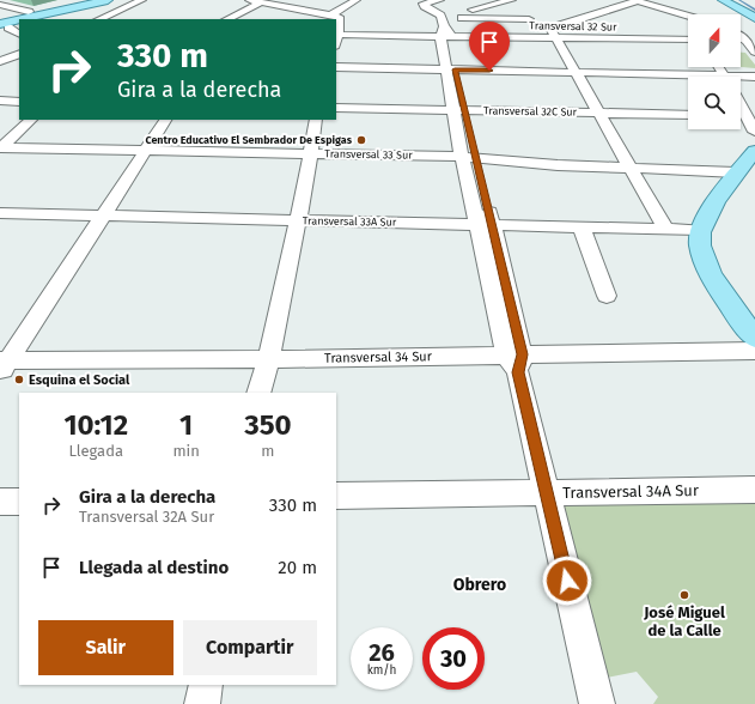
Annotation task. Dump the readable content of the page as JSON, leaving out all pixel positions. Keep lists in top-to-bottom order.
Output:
{
  "streets": {
    "street": [
      "Transversal 32 Sur",
      "Transversal 32C Sur",
      "Transversal 33 Sur",
      "Transversal 33A Sur",
      "Transversal 34 Sur",
      "Transversal 34A Sur"
    ]
  },
  "districts": ["Obrero"],
  "places": ["Centro Educativo El Sembrador De Espigas", "Esquina el Social", "José Miguel de la Calle"],
  "north": "top",
  "page": {
    "turn": ["330 m", "Gira a la derecha"],
    "eta": [
      "10:12",
      "Llegada",
      "1",
      "min",
      "350",
      "m"
    ],
    "list": [
      {
        "name": "Gira a la derecha",
        "note": "Transversal 32A Sur",
        "value": "330 m"
      },
      {
        "name": "Llegada al destino",
        "value": "20 m"
      }
    ],
    "buttons": ["Salir", "Compartir"],
    "speed": "26 km/h",
    "limit": "30"
  }
}
